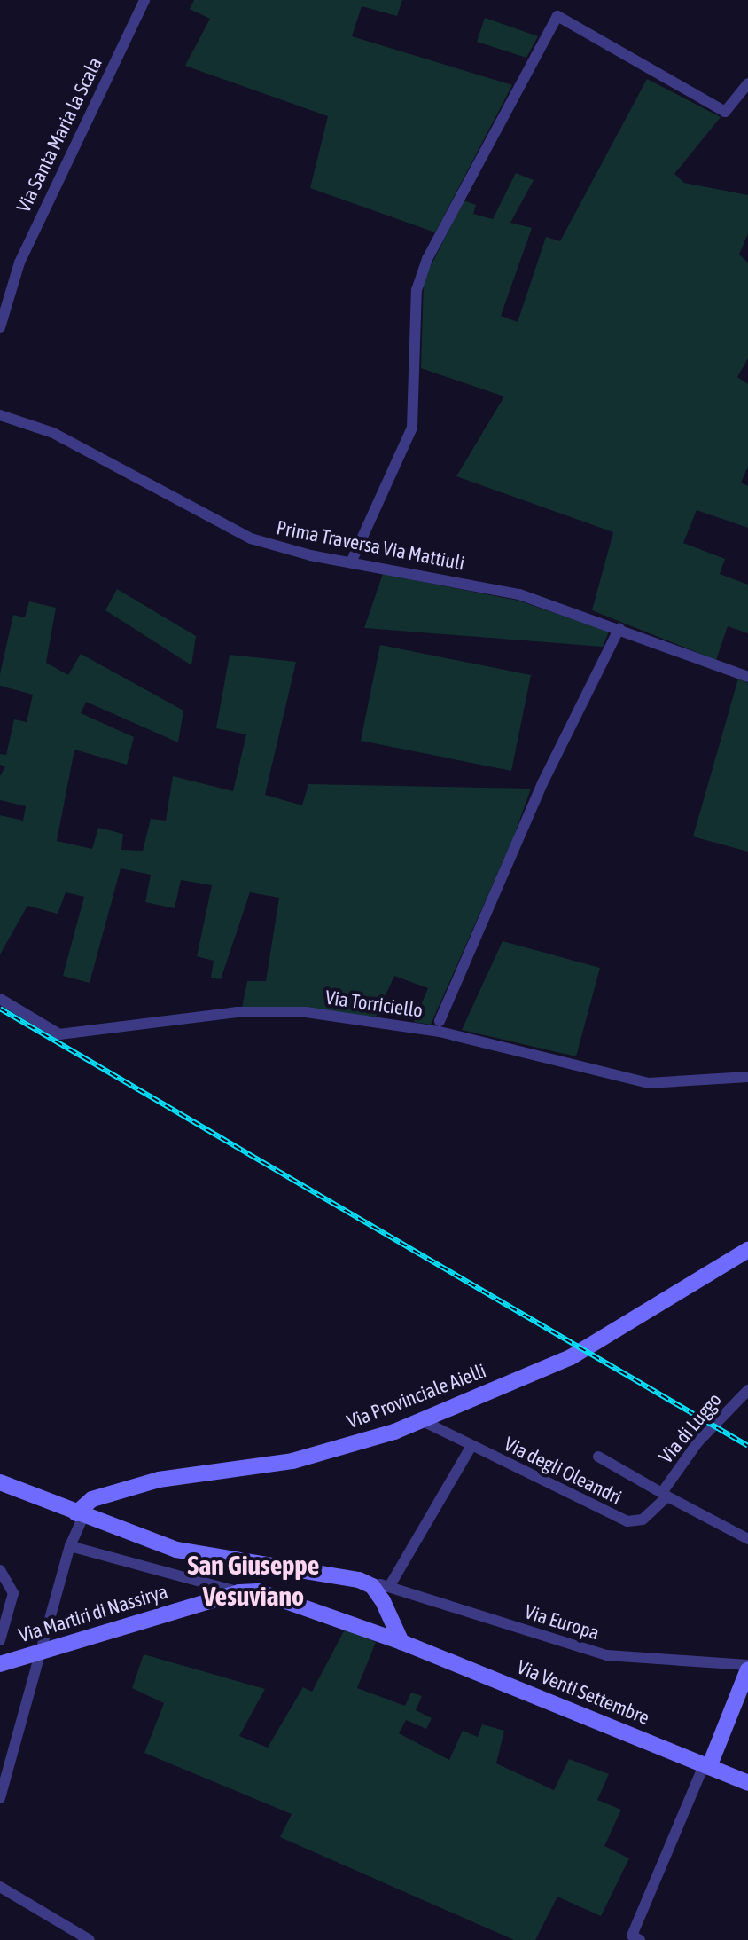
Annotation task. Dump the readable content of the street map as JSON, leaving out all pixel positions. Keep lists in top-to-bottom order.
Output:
{
  "streets": {
    "street": [
      "Via Santa Maria la Scala",
      "Prima Traversa Via Mattiuli",
      "Via Torriciello",
      "Via Provinciale Aielli",
      "Via di Luggo",
      "Via degli Oleandri",
      "Via Martiri di Nassirya",
      "Via Europa",
      "Via Venti Settembre"
    ]
  },
  "crossings": [
    ["Prima Traversa Via Mattiuli", "Via Torriciello"],
    ["Via Provinciale Aielli", "Via degli Oleandri"],
    ["Via di Luggo", "Via degli Oleandri"],
    ["Via Martiri di Nassirya", "Via Venti Settembre"]
  ],
  "districts": ["San Giuseppe Vesuviano"]
}
